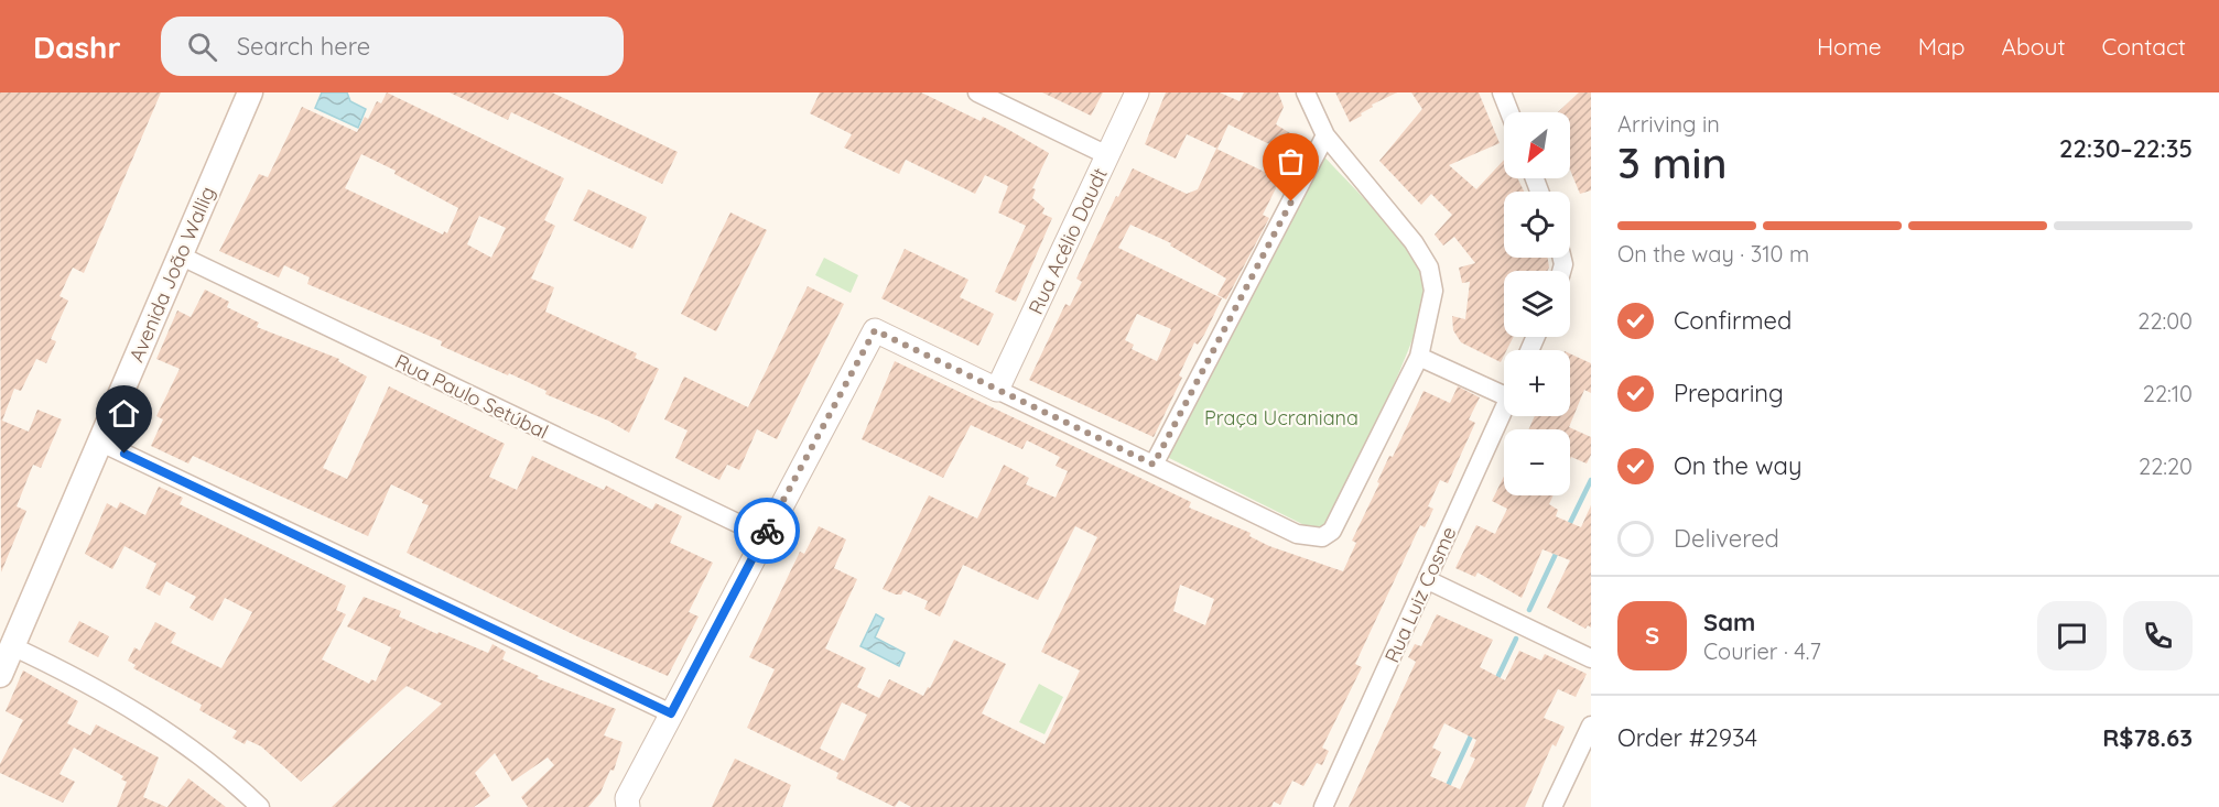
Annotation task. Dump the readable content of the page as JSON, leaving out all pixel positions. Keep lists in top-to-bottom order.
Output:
{
  "streets": {
    "main road": ["Avenida João Wallig"],
    "street": ["Rua Acélio Daudt", "Rua Paulo Setúbal", "Rua Luiz Cosme"]
  },
  "crossings": [
    ["Avenida João Wallig", "Rua Paulo Setúbal"]
  ],
  "parks": ["Praça Ucraniana"],
  "north": "bottom left",
  "page": {
    "header": "Dashr",
    "search": "Search here",
    "nav": [
      "Home",
      "Map",
      "About",
      "Contact"
    ],
    "heading": ["3 min", "Arriving in", "22:30–22:35"],
    "panel": [
      "Sam",
      "Courier · 4.7",
      "Order #2934",
      "R$78.63"
    ],
    "map_buttons": ["+", "−"],
    "bar": "On the way · 310 m",
    "list": [
      ["Confirmed", "22:00"],
      ["Preparing", "22:10"],
      ["On the way", "22:20"],
      "Delivered"
    ],
    "round": "S"
  }
}
